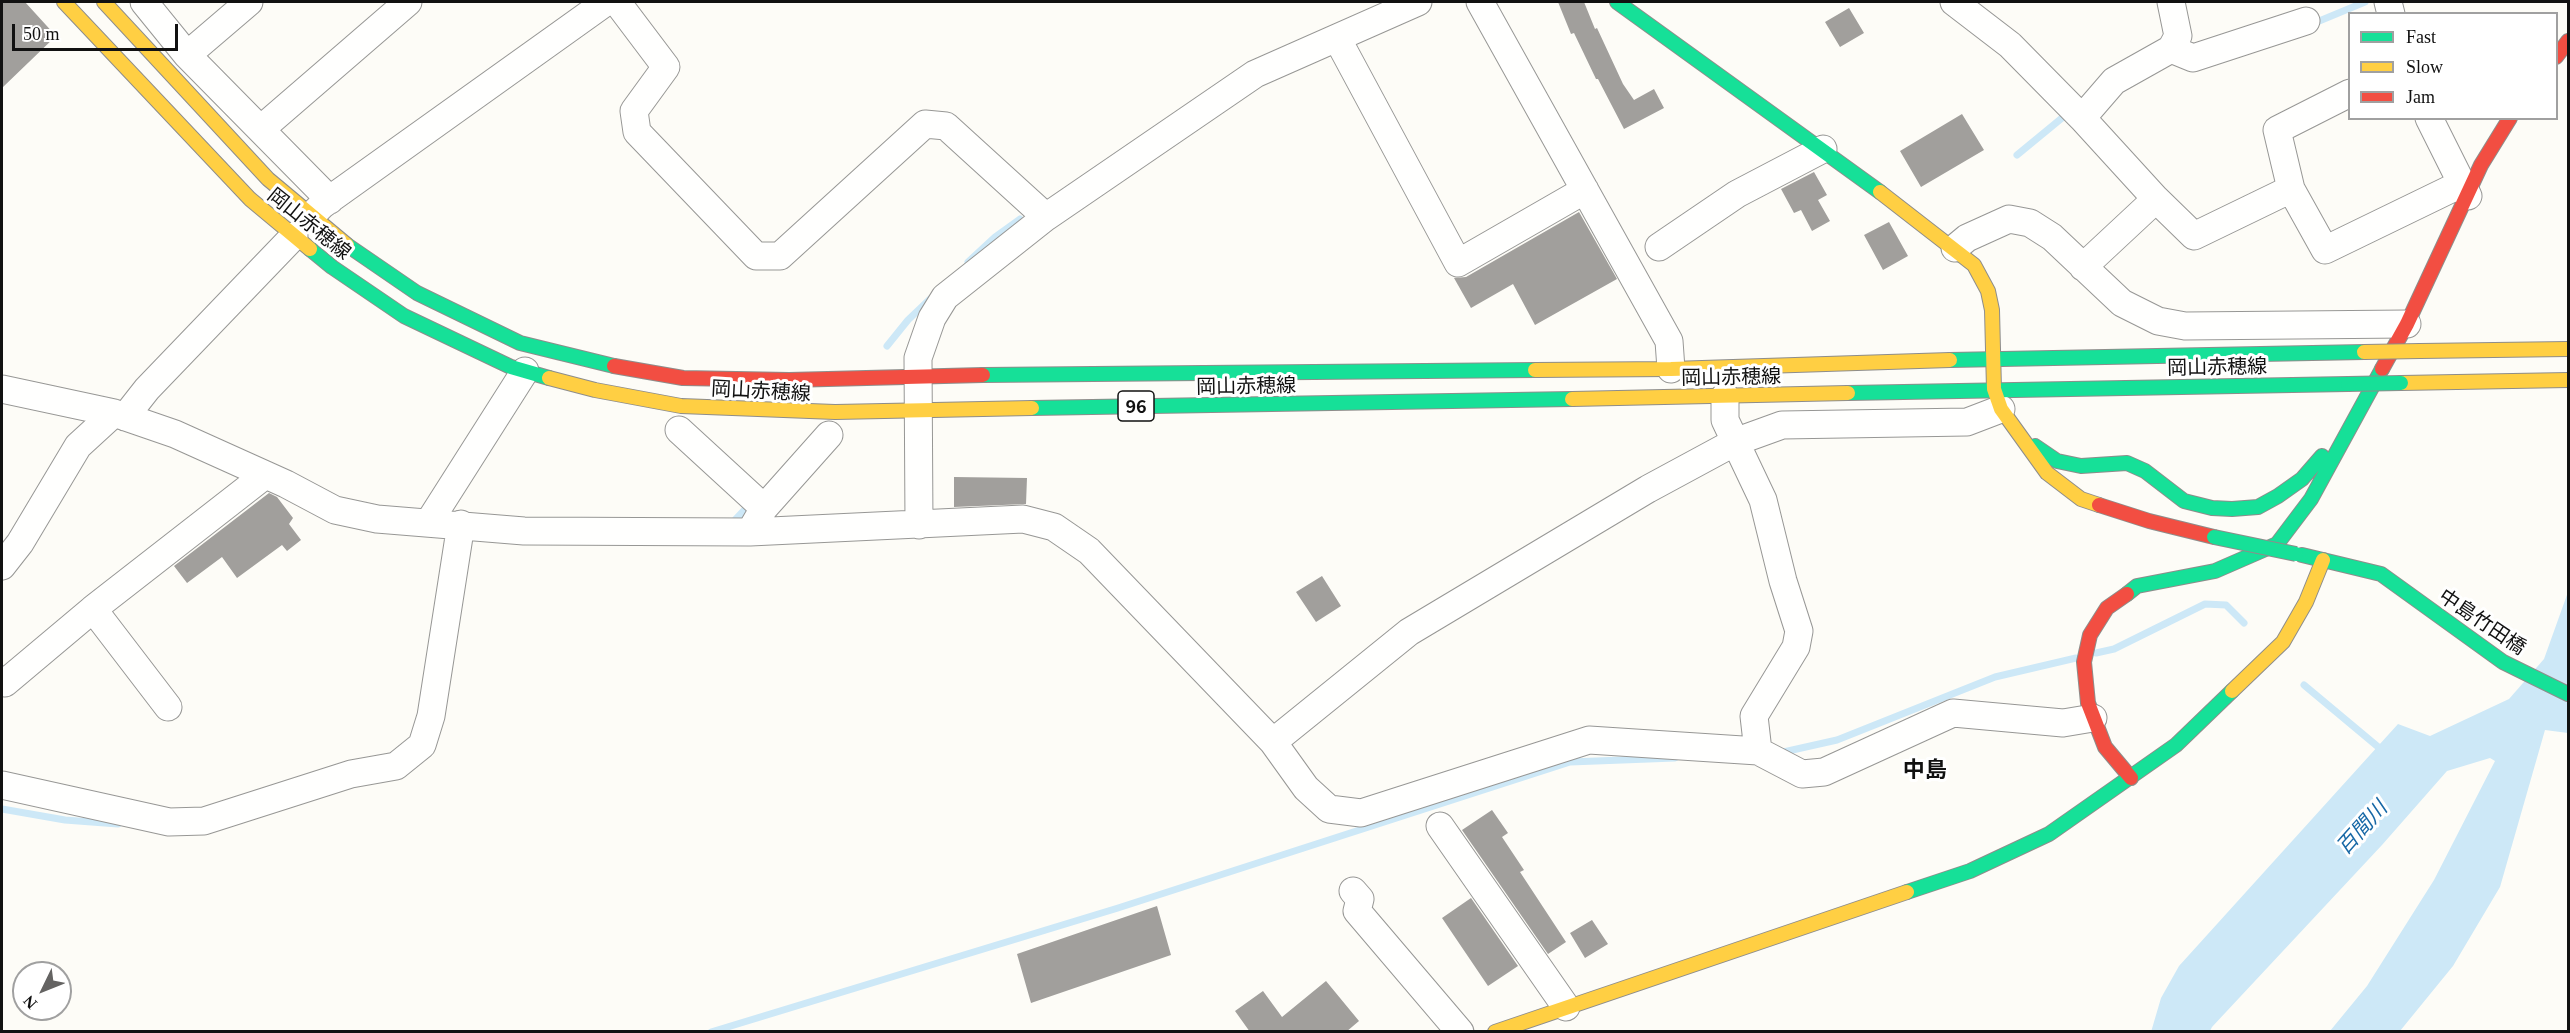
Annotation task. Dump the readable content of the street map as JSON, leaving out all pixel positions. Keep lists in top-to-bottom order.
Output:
{
  "streets": {
    "main road": ["岡山赤穂線", "96", "中島竹田橋"]
  },
  "districts": ["中島"],
  "water": ["百間川"],
  "legend": ["Fast", "Slow", "Jam"],
  "scale_bar": "50 m",
  "north": "bottom left"
}
